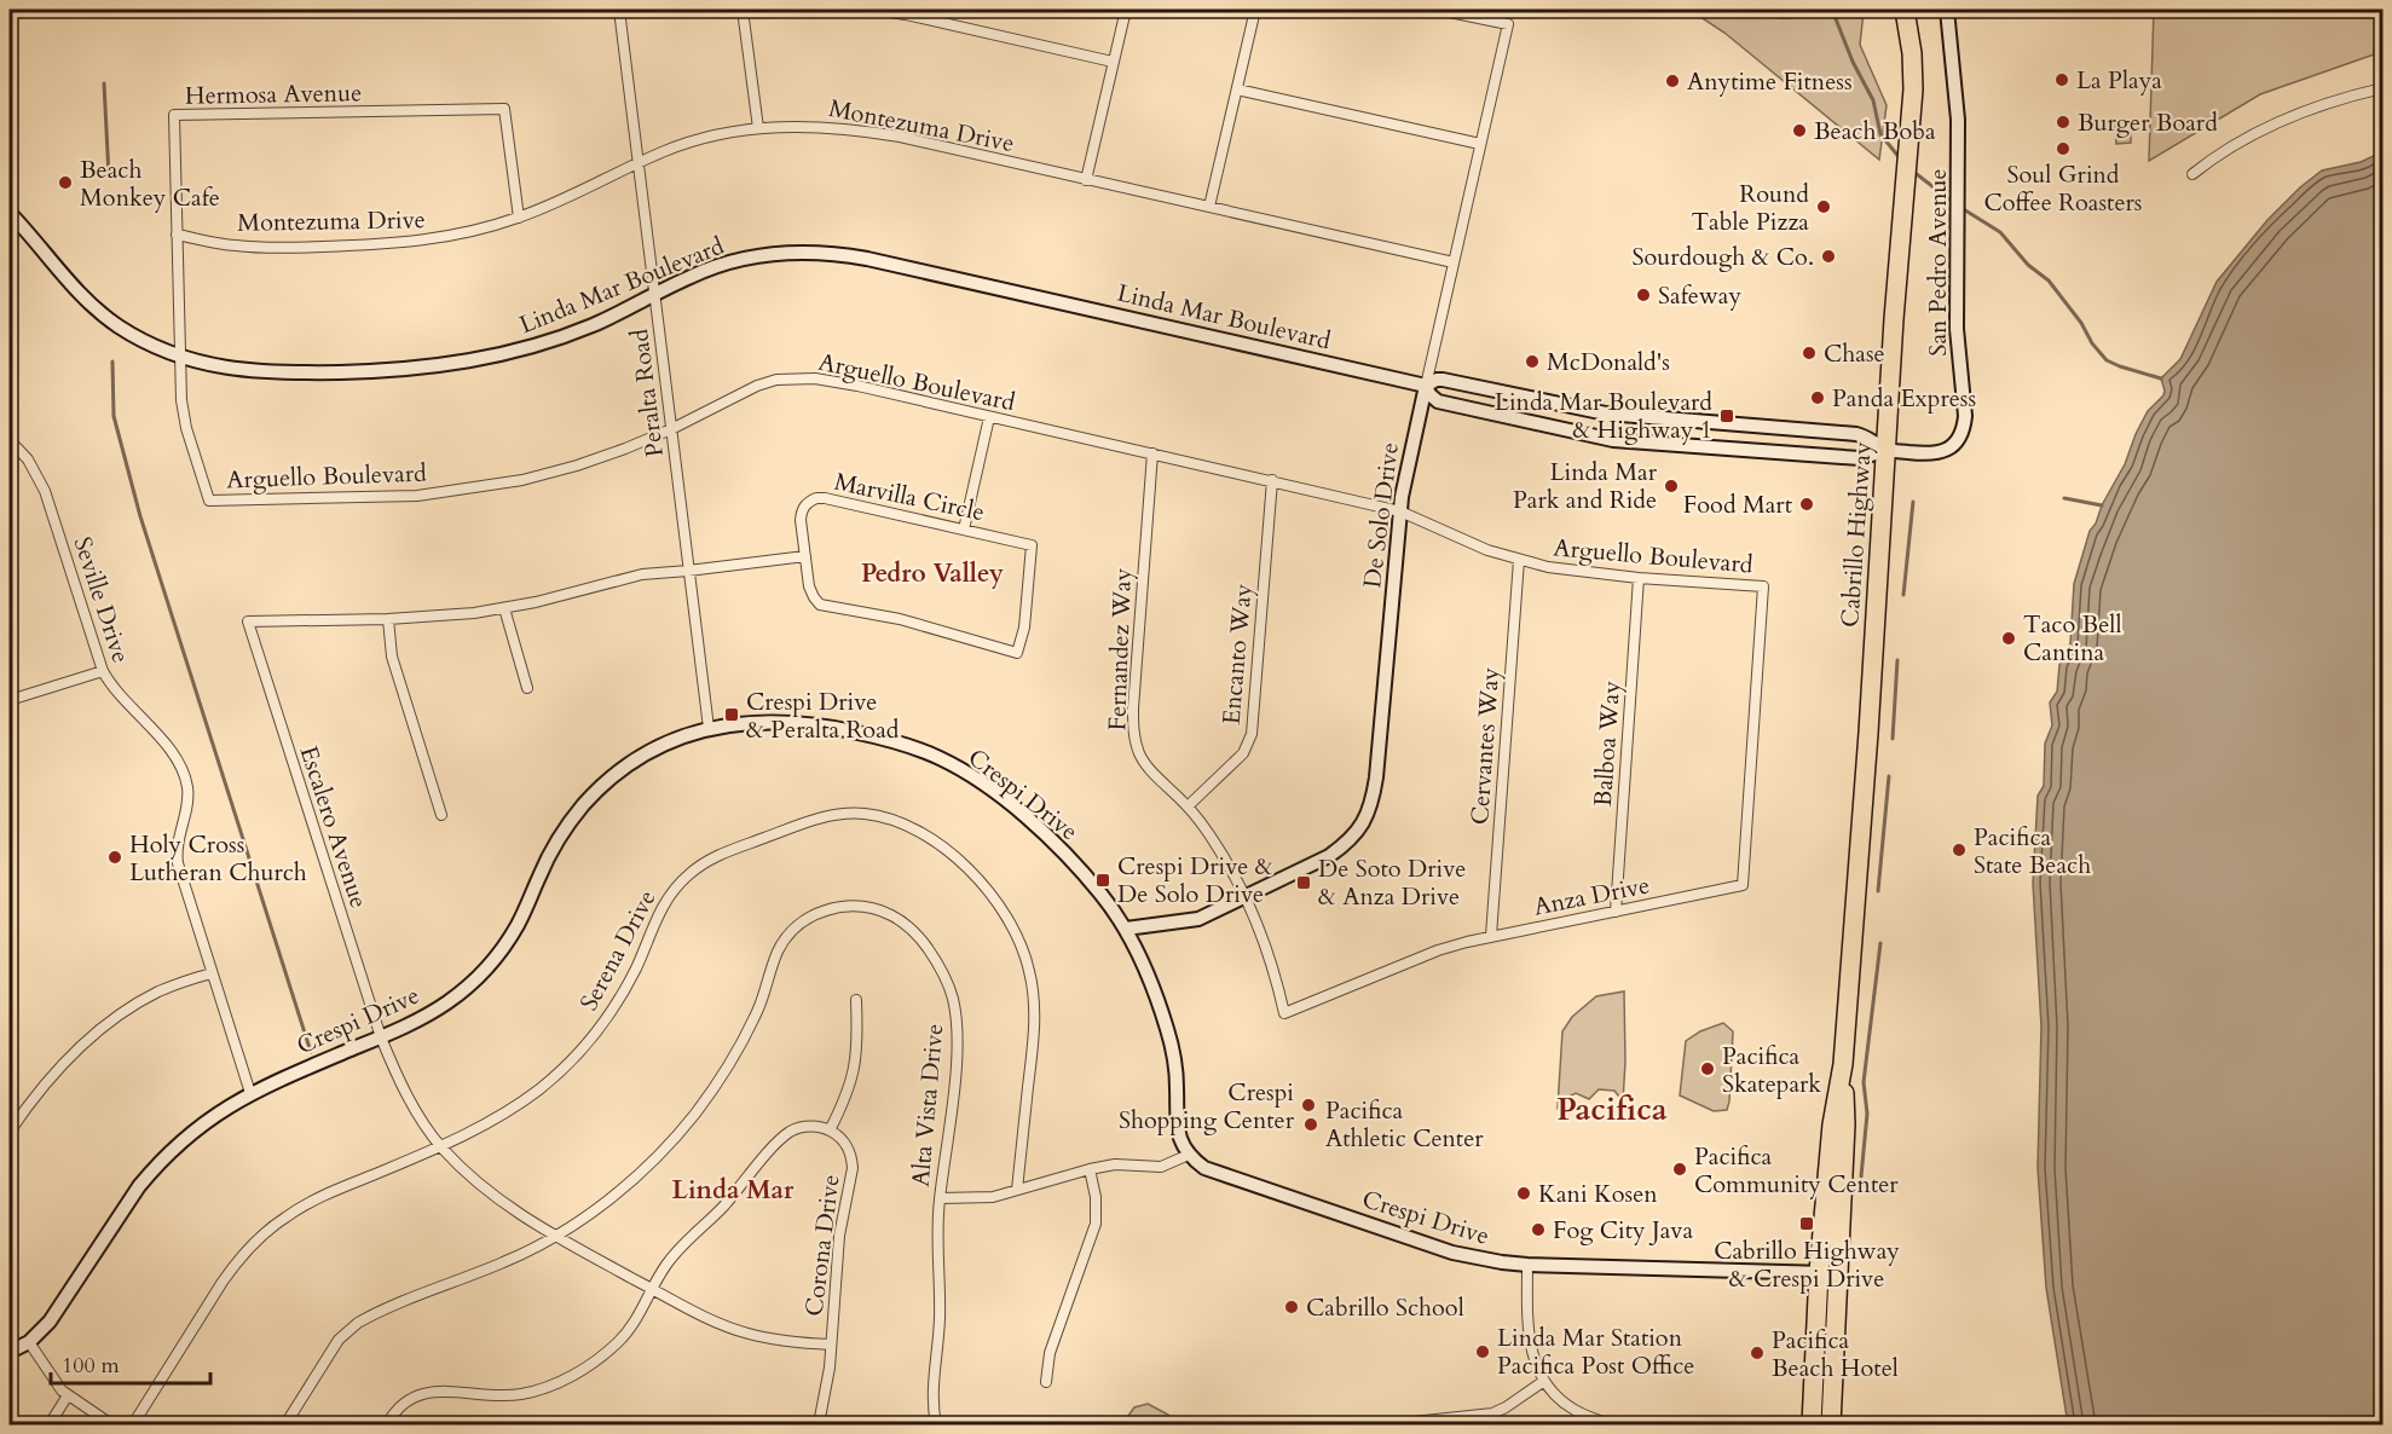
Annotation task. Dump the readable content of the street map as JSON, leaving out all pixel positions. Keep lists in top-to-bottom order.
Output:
{
  "streets": {
    "highway": ["Cabrillo Highway"],
    "street": [
      "Hermosa Avenue",
      "Montezuma Drive",
      "San Pedro Avenue",
      "Linda Mar Boulevard",
      "Arguello Boulevard",
      "Peralta Road",
      "Marvilla Circle",
      "De Solo Drive",
      "Seville Drive",
      "Fernandez Way",
      "Encanto Way",
      "Balboa Way",
      "Cervantes Way",
      "Crespi Drive",
      "Escalero Avenue",
      "Anza Drive",
      "Serena Drive",
      "Alta Vista Drive",
      "Corona Drive"
    ]
  },
  "crossings": [
    ["Hermosa Avenue", "Montezuma Drive"],
    ["Hermosa Avenue", "Linda Mar Boulevard"],
    ["Hermosa Avenue", "Arguello Boulevard"],
    ["Montezuma Drive", "Peralta Road"],
    ["Montezuma Drive", "De Solo Drive"],
    ["San Pedro Avenue", "Linda Mar Boulevard"],
    ["San Pedro Avenue", "Cabrillo Highway"],
    ["Linda Mar Boulevard", "Arguello Boulevard"],
    ["Linda Mar Boulevard", "Peralta Road"],
    ["Linda Mar Boulevard", "De Solo Drive"],
    ["Linda Mar Boulevard", "Cabrillo Highway"],
    ["Arguello Boulevard", "Peralta Road"],
    ["Arguello Boulevard", "De Solo Drive"],
    ["Arguello Boulevard", "Fernandez Way"],
    ["Arguello Boulevard", "Encanto Way"],
    ["Arguello Boulevard", "Balboa Way"],
    ["Arguello Boulevard", "Cervantes Way"],
    ["Arguello Boulevard", "Anza Drive"],
    ["Peralta Road", "Crespi Drive"],
    ["Peralta Road", "Escalero Avenue"],
    ["Marvilla Circle", "Escalero Avenue"],
    ["De Solo Drive", "Fernandez Way"],
    ["De Solo Drive", "Crespi Drive"],
    ["De Solo Drive", "Anza Drive"],
    ["Cabrillo Highway", "Crespi Drive"],
    ["Seville Drive", "Crespi Drive"],
    ["Fernandez Way", "Encanto Way"],
    ["Fernandez Way", "Anza Drive"],
    ["Balboa Way", "Anza Drive"],
    ["Cervantes Way", "Anza Drive"],
    ["Crespi Drive", "Escalero Avenue"],
    ["Escalero Avenue", "Serena Drive"],
    ["Escalero Avenue", "Alta Vista Drive"],
    ["Escalero Avenue", "Corona Drive"]
  ],
  "districts": ["Pedro Valley", "Pacifica", "Linda Mar"],
  "places": {
    "other": [
      "La Playa",
      "Anytime Fitness",
      "Burger Board",
      "Beach Boba",
      "Soul Grind Coffee Roasters",
      "Beach Monkey Cafe",
      "Round Table Pizza",
      "Sourdough & Co.",
      "Safeway",
      "Chase",
      "McDonald's",
      "Panda Express",
      "Linda Mar Park and Ride",
      "Food Mart",
      "Taco Bell Cantina",
      "Pacifica State Beach",
      "Holy Cross Lutheran Church",
      "Pacifica Skatepark",
      "Crespi Shopping Center",
      "Pacifica Athletic Center",
      "Pacifica Community Center",
      "Kani Kosen",
      "Fog City Java",
      "Cabrillo School",
      "Linda Mar Station Pacifica Post Office",
      "Pacifica Beach Hotel"
    ],
    "transit": [
      "Linda Mar Boulevard & Highway 1",
      "Crespi Drive & Peralta Road",
      "Crespi Drive & De Solo Drive",
      "De Soto Drive & Anza Drive",
      "Cabrillo Highway & Crespi Drive"
    ]
  },
  "scale_bar": "100 m"
}
